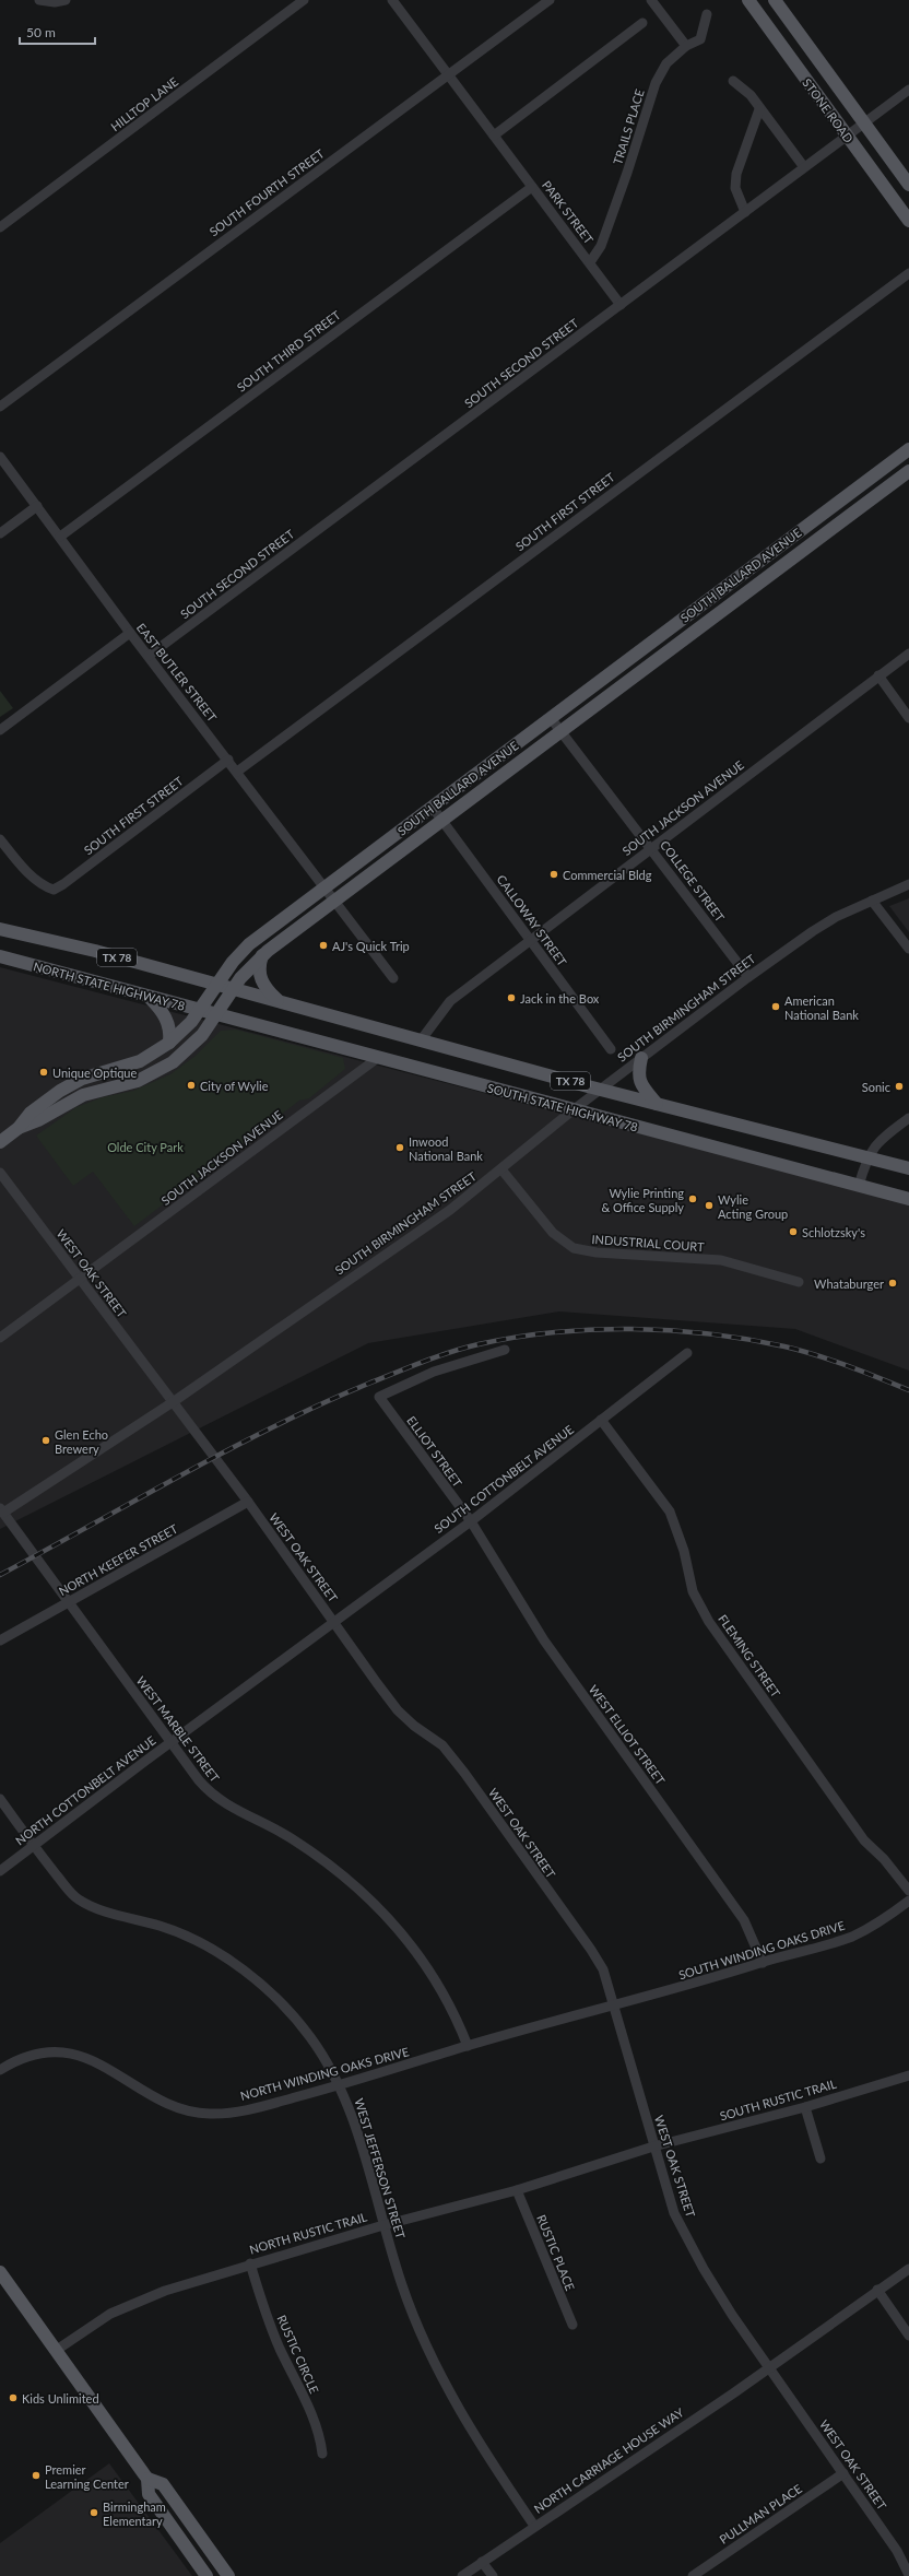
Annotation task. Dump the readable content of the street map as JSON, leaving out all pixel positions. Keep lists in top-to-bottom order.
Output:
{
  "streets": {
    "main road": [
      "STONE ROAD",
      "SOUTH BALLARD AVENUE",
      "TX 78",
      "NORTH STATE HIGHWAY 78",
      "SOUTH STATE HIGHWAY 78"
    ],
    "street": [
      "HILLTOP LANE",
      "TRAILS PLACE",
      "SOUTH FOURTH STREET",
      "PARK STREET",
      "SOUTH THIRD STREET",
      "SOUTH SECOND STREET",
      "SOUTH FIRST STREET",
      "EAST BUTLER STREET",
      "SOUTH JACKSON AVENUE",
      "COLLEGE STREET",
      "CALLOWAY STREET",
      "SOUTH BIRMINGHAM STREET",
      "INDUSTRIAL COURT",
      "WEST OAK STREET",
      "ELLIOT STREET",
      "SOUTH COTTONBELT AVENUE",
      "NORTH KEEFER STREET",
      "FLEMING STREET",
      "WEST MARBLE STREET",
      "WEST ELLIOT STREET",
      "NORTH COTTONBELT AVENUE",
      "SOUTH WINDING OAKS DRIVE",
      "NORTH WINDING OAKS DRIVE",
      "SOUTH RUSTIC TRAIL",
      "WEST JEFFERSON STREET",
      "NORTH RUSTIC TRAIL",
      "RUSTIC PLACE",
      "RUSTIC CIRCLE",
      "NORTH CARRIAGE HOUSE WAY",
      "PULLMAN PLACE"
    ]
  },
  "crossings": [
    ["STONE ROAD", "SOUTH SECOND STREET"],
    ["TRAILS PLACE", "PARK STREET"],
    ["SOUTH FOURTH STREET", "PARK STREET"],
    ["PARK STREET", "SOUTH THIRD STREET"],
    ["PARK STREET", "SOUTH SECOND STREET"],
    ["SOUTH THIRD STREET", "EAST BUTLER STREET"],
    ["SOUTH SECOND STREET", "EAST BUTLER STREET"],
    ["SOUTH FIRST STREET", "EAST BUTLER STREET"],
    ["SOUTH BALLARD AVENUE", "EAST BUTLER STREET"],
    ["SOUTH BALLARD AVENUE", "COLLEGE STREET"],
    ["SOUTH BALLARD AVENUE", "CALLOWAY STREET"],
    ["SOUTH BALLARD AVENUE", "TX 78"],
    ["SOUTH BALLARD AVENUE", "NORTH STATE HIGHWAY 78"],
    ["SOUTH BALLARD AVENUE", "SOUTH STATE HIGHWAY 78"],
    ["SOUTH JACKSON AVENUE", "COLLEGE STREET"],
    ["SOUTH JACKSON AVENUE", "CALLOWAY STREET"],
    ["SOUTH JACKSON AVENUE", "TX 78"],
    ["SOUTH JACKSON AVENUE", "SOUTH STATE HIGHWAY 78"],
    ["SOUTH JACKSON AVENUE", "WEST OAK STREET"],
    ["COLLEGE STREET", "SOUTH BIRMINGHAM STREET"],
    ["TX 78", "SOUTH BIRMINGHAM STREET"],
    ["NORTH STATE HIGHWAY 78", "SOUTH STATE HIGHWAY 78"],
    ["SOUTH BIRMINGHAM STREET", "SOUTH STATE HIGHWAY 78"],
    ["SOUTH BIRMINGHAM STREET", "INDUSTRIAL COURT"],
    ["SOUTH BIRMINGHAM STREET", "WEST OAK STREET"],
    ["SOUTH BIRMINGHAM STREET", "WEST MARBLE STREET"],
    ["WEST OAK STREET", "SOUTH COTTONBELT AVENUE"],
    ["WEST OAK STREET", "NORTH KEEFER STREET"],
    ["WEST OAK STREET", "NORTH COTTONBELT AVENUE"],
    ["WEST OAK STREET", "SOUTH WINDING OAKS DRIVE"],
    ["WEST OAK STREET", "NORTH WINDING OAKS DRIVE"],
    ["WEST OAK STREET", "SOUTH RUSTIC TRAIL"],
    ["WEST OAK STREET", "NORTH RUSTIC TRAIL"],
    ["WEST OAK STREET", "NORTH CARRIAGE HOUSE WAY"],
    ["WEST OAK STREET", "PULLMAN PLACE"],
    ["ELLIOT STREET", "SOUTH COTTONBELT AVENUE"],
    ["ELLIOT STREET", "WEST ELLIOT STREET"],
    ["SOUTH COTTONBELT AVENUE", "FLEMING STREET"],
    ["SOUTH COTTONBELT AVENUE", "WEST ELLIOT STREET"],
    ["SOUTH COTTONBELT AVENUE", "NORTH COTTONBELT AVENUE"],
    ["NORTH KEEFER STREET", "WEST MARBLE STREET"],
    ["WEST MARBLE STREET", "NORTH COTTONBELT AVENUE"],
    ["WEST MARBLE STREET", "NORTH WINDING OAKS DRIVE"],
    ["WEST ELLIOT STREET", "SOUTH WINDING OAKS DRIVE"],
    ["NORTH COTTONBELT AVENUE", "WEST JEFFERSON STREET"],
    ["SOUTH WINDING OAKS DRIVE", "NORTH WINDING OAKS DRIVE"],
    ["NORTH WINDING OAKS DRIVE", "WEST JEFFERSON STREET"],
    ["SOUTH RUSTIC TRAIL", "NORTH RUSTIC TRAIL"],
    ["WEST JEFFERSON STREET", "NORTH RUSTIC TRAIL"],
    ["WEST JEFFERSON STREET", "NORTH CARRIAGE HOUSE WAY"],
    ["NORTH RUSTIC TRAIL", "RUSTIC PLACE"],
    ["NORTH RUSTIC TRAIL", "RUSTIC CIRCLE"]
  ],
  "parks": ["Olde City Park"],
  "places": [
    "Commercial Bldg",
    "AJ's Quick Trip",
    "Jack in the Box",
    "American National Bank",
    "Unique Optique",
    "City of Wylie",
    "Sonic",
    "Inwood National Bank",
    "Wylie Printing & Office Supply",
    "Wylie Acting Group",
    "Schlotzsky's",
    "Whataburger",
    "Glen Echo Brewery",
    "Kids Unlimited",
    "Premier Learning Center",
    "Birmingham Elementary"
  ],
  "scale_bar": "50 m"
}
